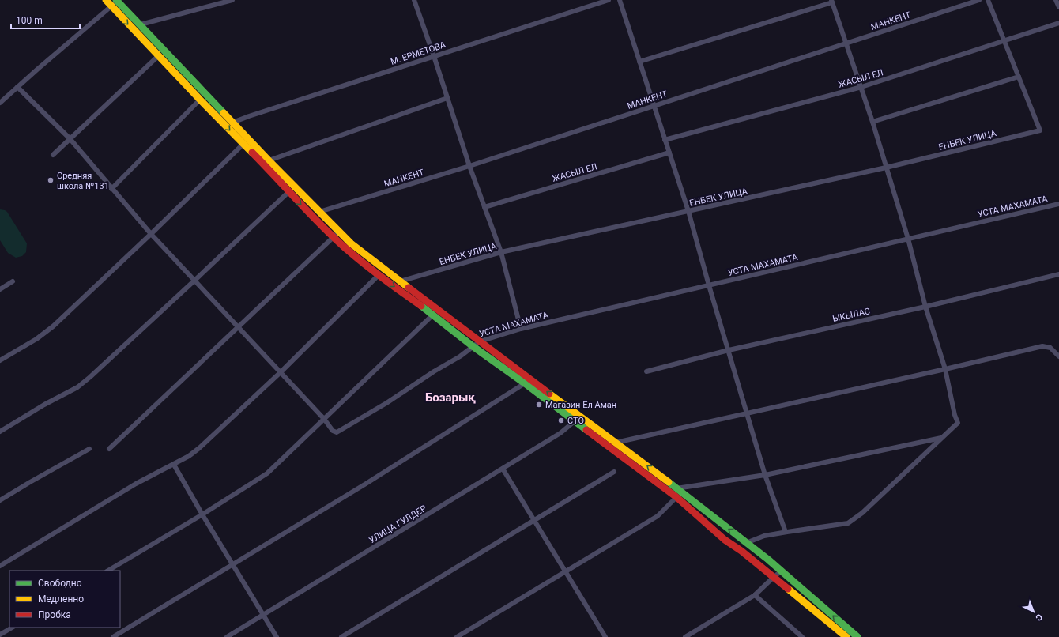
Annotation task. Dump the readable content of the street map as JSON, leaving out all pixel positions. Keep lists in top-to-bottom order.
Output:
{
  "streets": {
    "street": [
      "МАНКЕНТ",
      "М. ЕРМЕТОВА",
      "ЖАСЫЛ ЕЛ",
      "ЕНБЕК УЛИЦА",
      "УСТА МАХАМАТА",
      "ЫКЫЛАС",
      "УЛИЦА ГУЛДЕР"
    ]
  },
  "districts": ["Бозарық"],
  "places": ["Средняя школа №131", "Магазин Ел Аман", "СТО"],
  "legend": ["Свободно", "Медленно", "Пробка"],
  "scale_bar": "100 m",
  "north": "bottom right"
}
